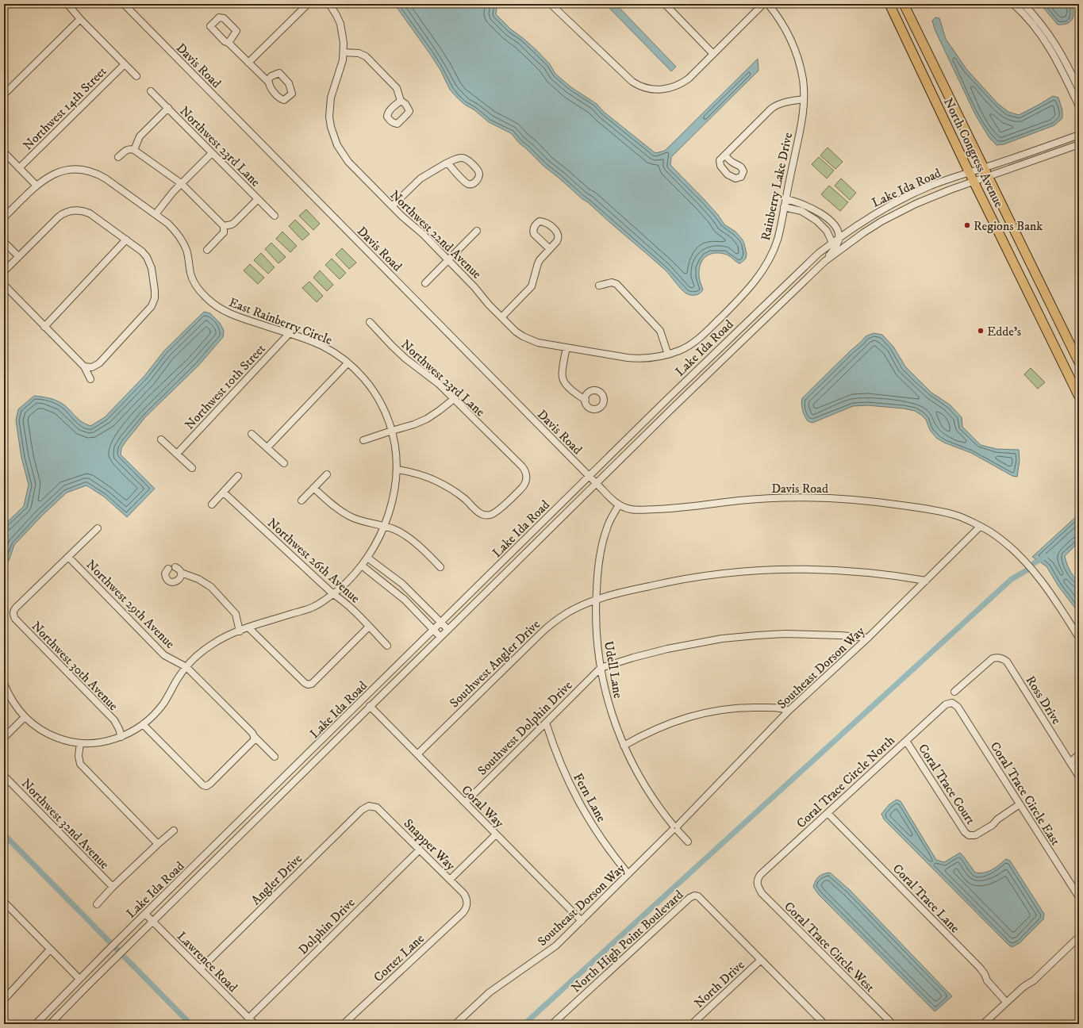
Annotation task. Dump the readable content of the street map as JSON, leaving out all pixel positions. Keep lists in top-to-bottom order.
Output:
{
  "streets": {
    "main road": ["North Congress Avenue"],
    "street": [
      "Davis Road",
      "Northwest 14th Street",
      "Northwest 23rd Lane",
      "Rainberry Lake Drive",
      "Lake Ida Road",
      "Northwest 22nd Avenue",
      "East Rainberry Circle",
      "Northwest 10th Street",
      "Northwest 26th Avenue",
      "Northwest 29th Avenue",
      "Southwest Angler Drive",
      "Northwest 30th Avenue",
      "Southeast Dorson Way",
      "Udell Lane",
      "Ross Drive",
      "Southwest Dolphin Drive",
      "Coral Trace Circle North",
      "Coral Trace Court",
      "Coral Trace Circle East",
      "Fern Lane",
      "Coral Way",
      "Northwest 32nd Avenue",
      "Snapper Way",
      "Angler Drive",
      "Coral Trace Lane",
      "Dolphin Drive",
      "North High Point Boulevard",
      "Coral Trace Circle West",
      "Cortez Lane",
      "Lawrence Road",
      "North Drive"
    ]
  },
  "crossings": [
    ["Davis Road", "Lake Ida Road"],
    ["Davis Road", "Southeast Dorson Way"],
    ["Davis Road", "Udell Lane"],
    ["Northwest 23rd Lane", "East Rainberry Circle"],
    ["North Congress Avenue", "Lake Ida Road"],
    ["Rainberry Lake Drive", "Northwest 22nd Avenue"],
    ["Lake Ida Road", "Coral Way"],
    ["Lake Ida Road", "Lawrence Road"],
    ["East Rainberry Circle", "Northwest 10th Street"],
    ["East Rainberry Circle", "Northwest 26th Avenue"],
    ["East Rainberry Circle", "Northwest 29th Avenue"],
    ["East Rainberry Circle", "Northwest 30th Avenue"],
    ["Northwest 29th Avenue", "Northwest 30th Avenue"],
    ["Southwest Angler Drive", "Southeast Dorson Way"],
    ["Southwest Angler Drive", "Udell Lane"],
    ["Southwest Angler Drive", "Coral Way"],
    ["Southeast Dorson Way", "Udell Lane"],
    ["Southeast Dorson Way", "Fern Lane"],
    ["Southeast Dorson Way", "Coral Way"],
    ["Udell Lane", "Southwest Dolphin Drive"],
    ["Southwest Dolphin Drive", "Fern Lane"],
    ["Southwest Dolphin Drive", "Coral Way"],
    ["Coral Trace Circle North", "Coral Trace Court"],
    ["Coral Trace Circle North", "Coral Trace Circle East"],
    ["Coral Trace Circle North", "Coral Trace Lane"],
    ["Coral Trace Circle North", "Coral Trace Circle West"],
    ["Coral Trace Court", "Coral Trace Circle East"],
    ["Snapper Way", "Angler Drive"],
    ["Snapper Way", "Dolphin Drive"],
    ["Snapper Way", "Cortez Lane"],
    ["Angler Drive", "Lawrence Road"],
    ["Dolphin Drive", "Lawrence Road"],
    ["North High Point Boulevard", "North Drive"]
  ],
  "places": ["Regions Bank", "Edde's"]
}
